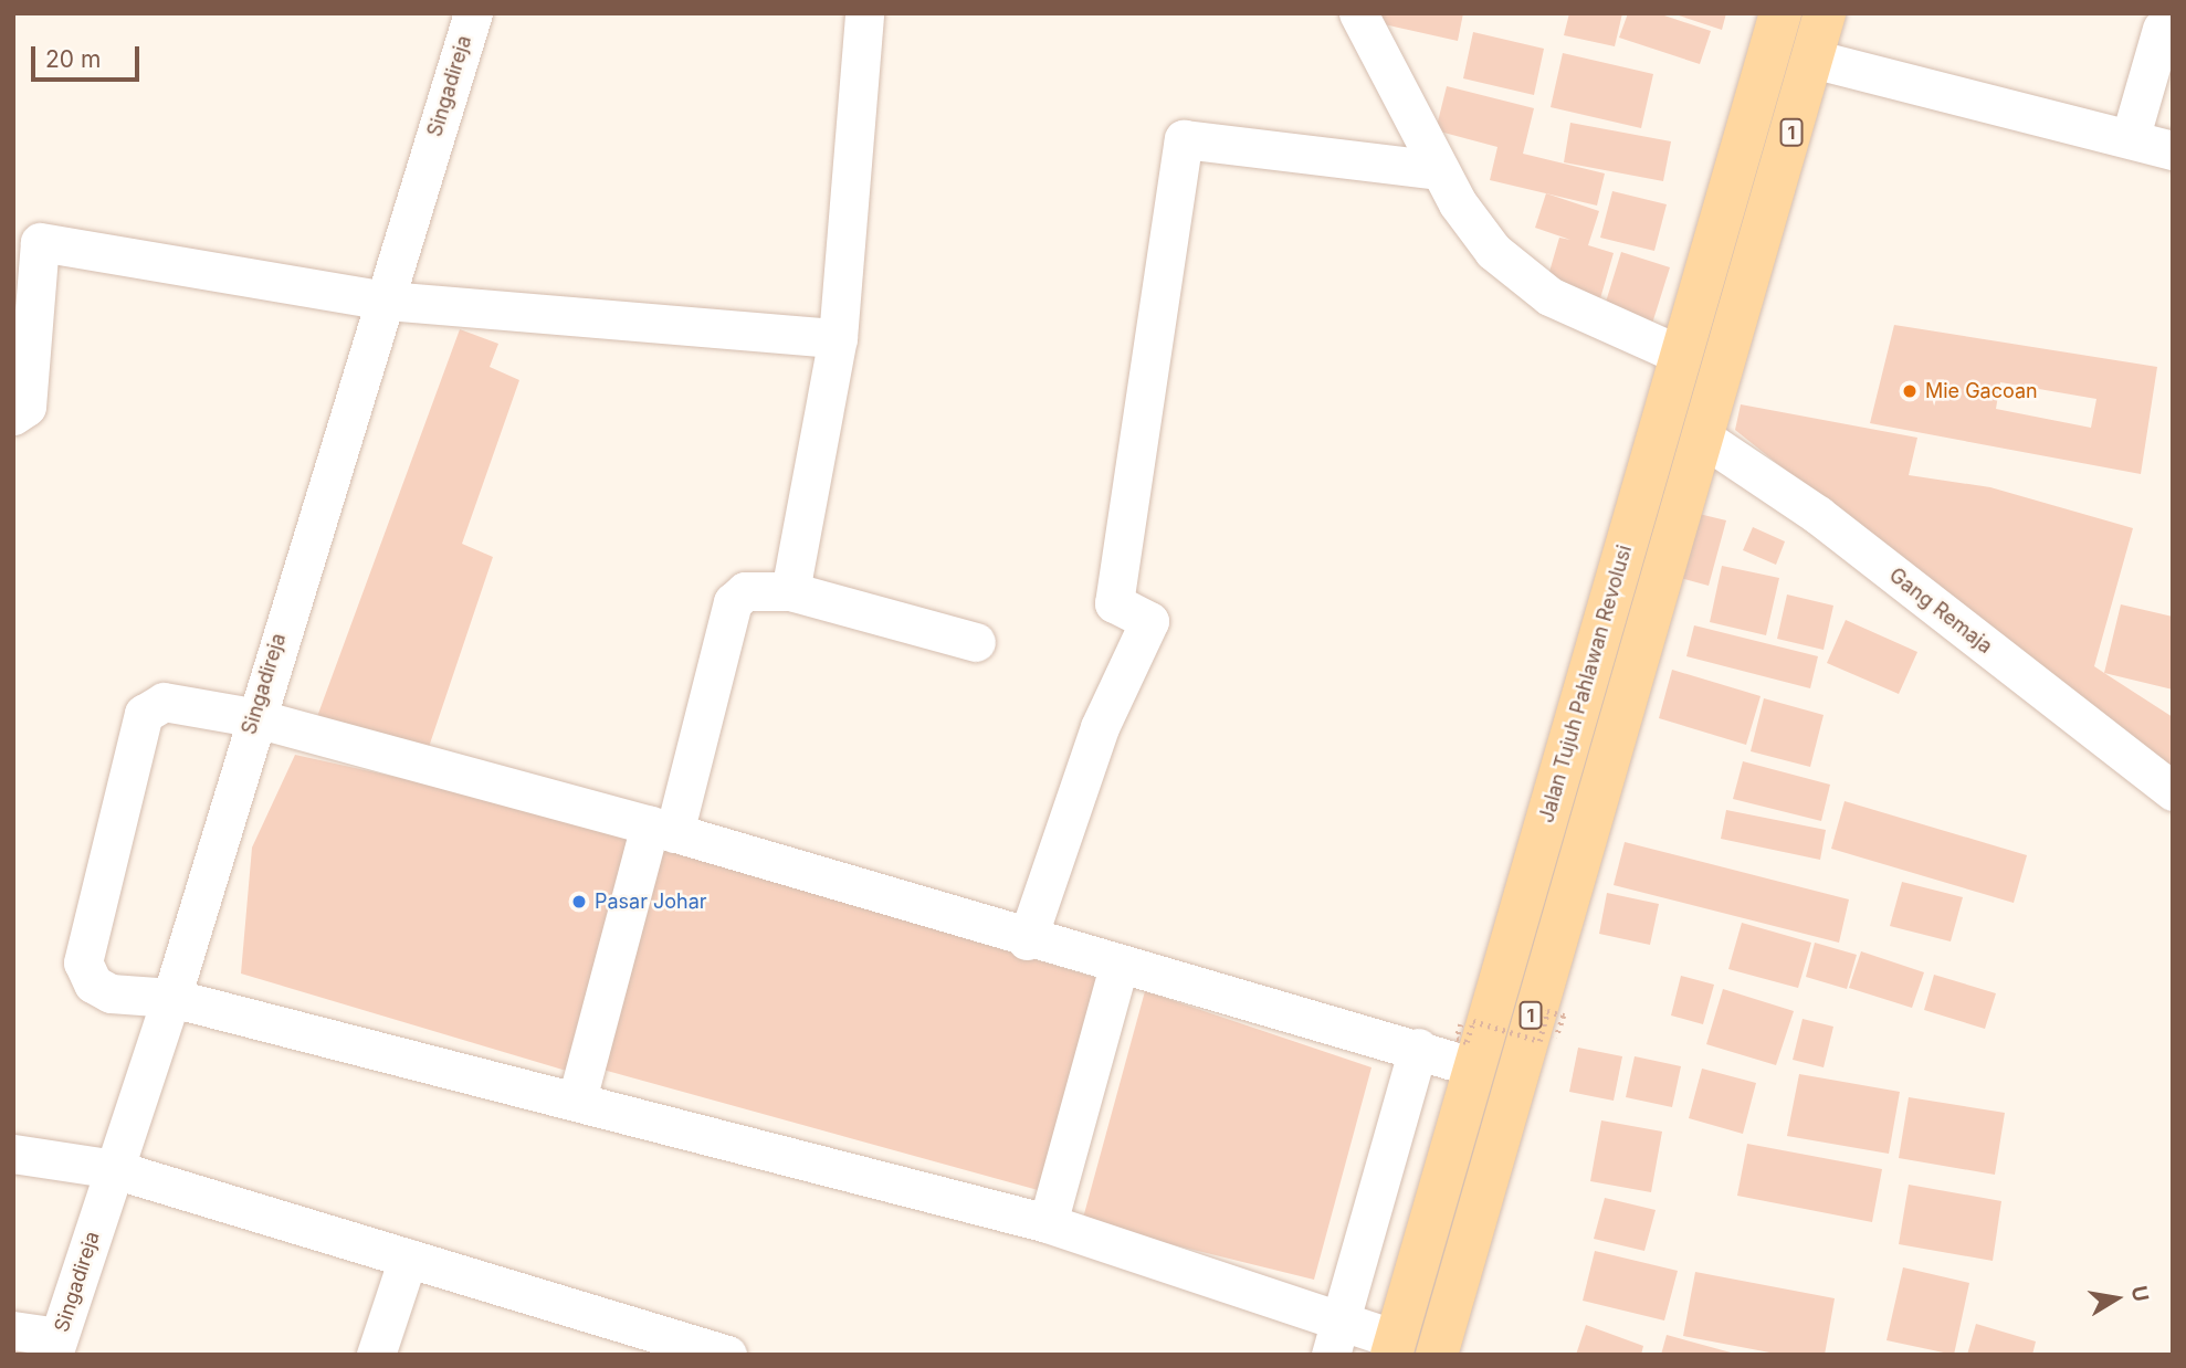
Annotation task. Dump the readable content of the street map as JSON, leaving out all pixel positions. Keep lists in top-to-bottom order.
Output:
{
  "streets": {
    "main road": ["1", "Jalan Tujuh Pahlawan Revolusi"],
    "street": ["Singadireja", "Gang Remaja"]
  },
  "crossings": [
    ["Gang Remaja", "Jalan Tujuh Pahlawan Revolusi"]
  ],
  "places": ["Mie Gacoan", "Pasar Johar"],
  "scale_bar": "20 m",
  "north": "right"
}
